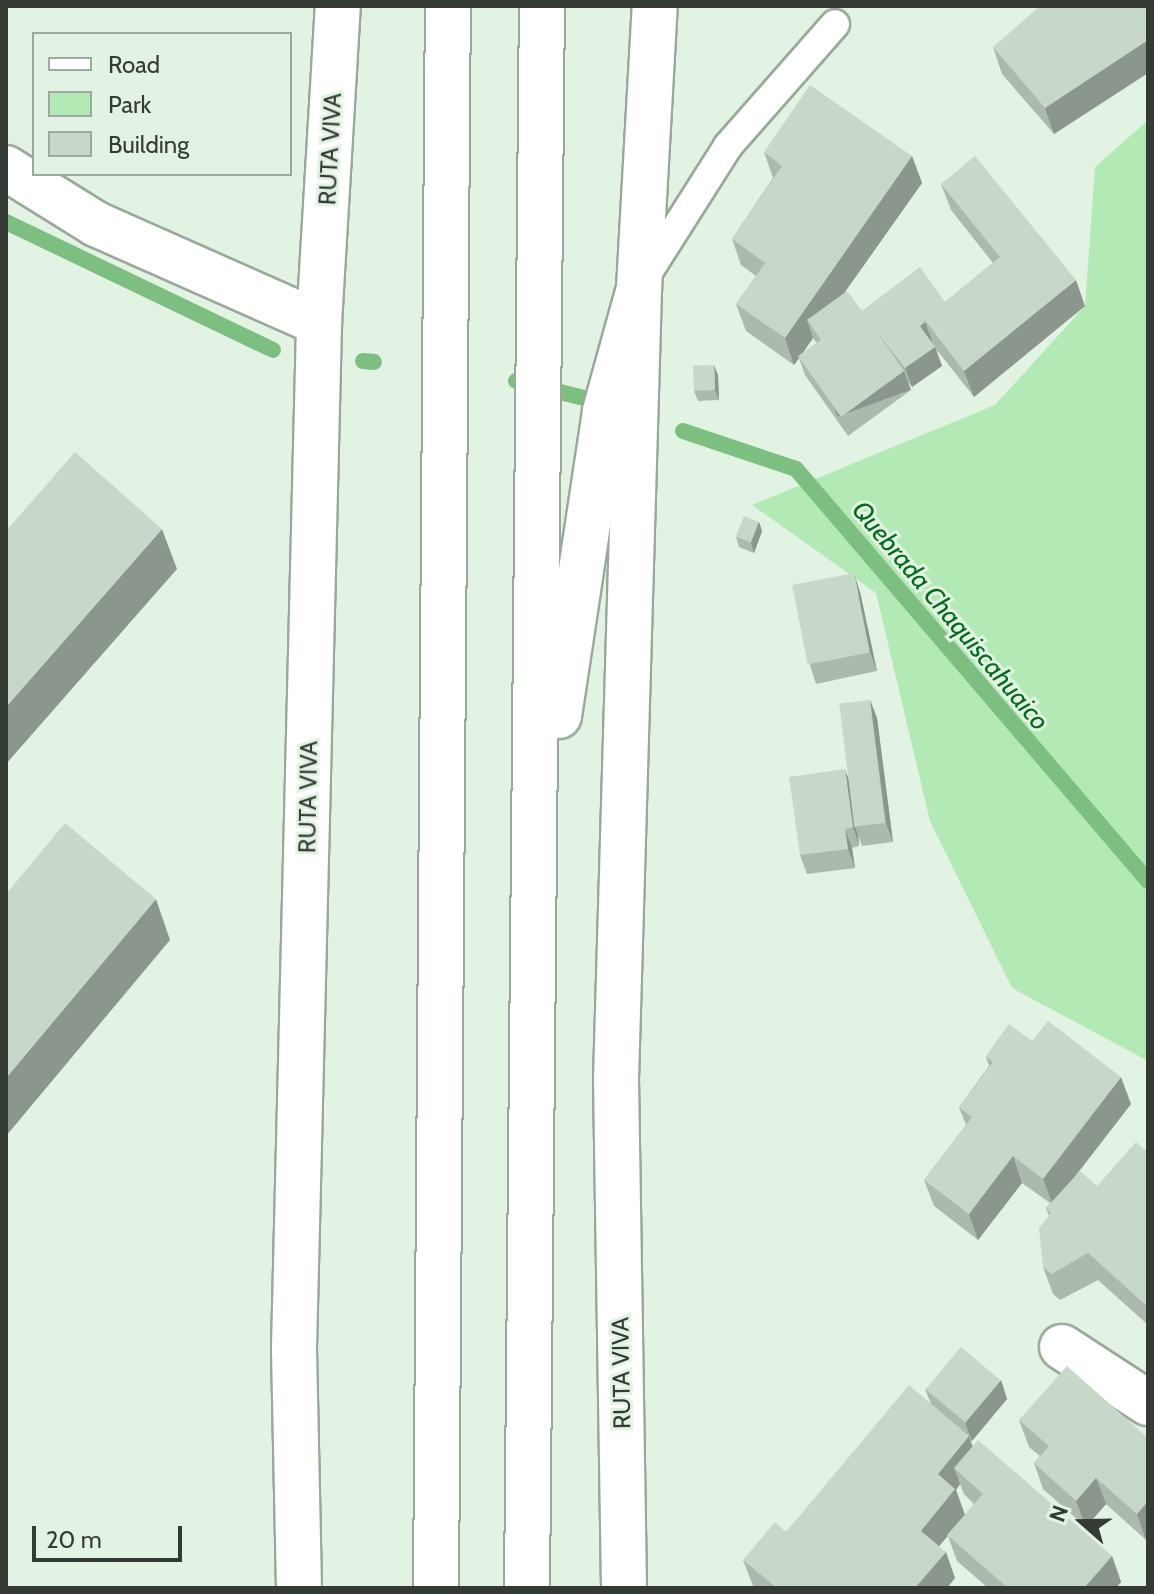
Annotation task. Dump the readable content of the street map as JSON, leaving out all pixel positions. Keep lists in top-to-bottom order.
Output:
{
  "streets": {
    "main road": ["RUTA VIVA"]
  },
  "water": ["Quebrada Chaquiscahuaico"],
  "legend": ["Road", "Park", "Building"],
  "scale_bar": "20 m",
  "north": "left"
}
